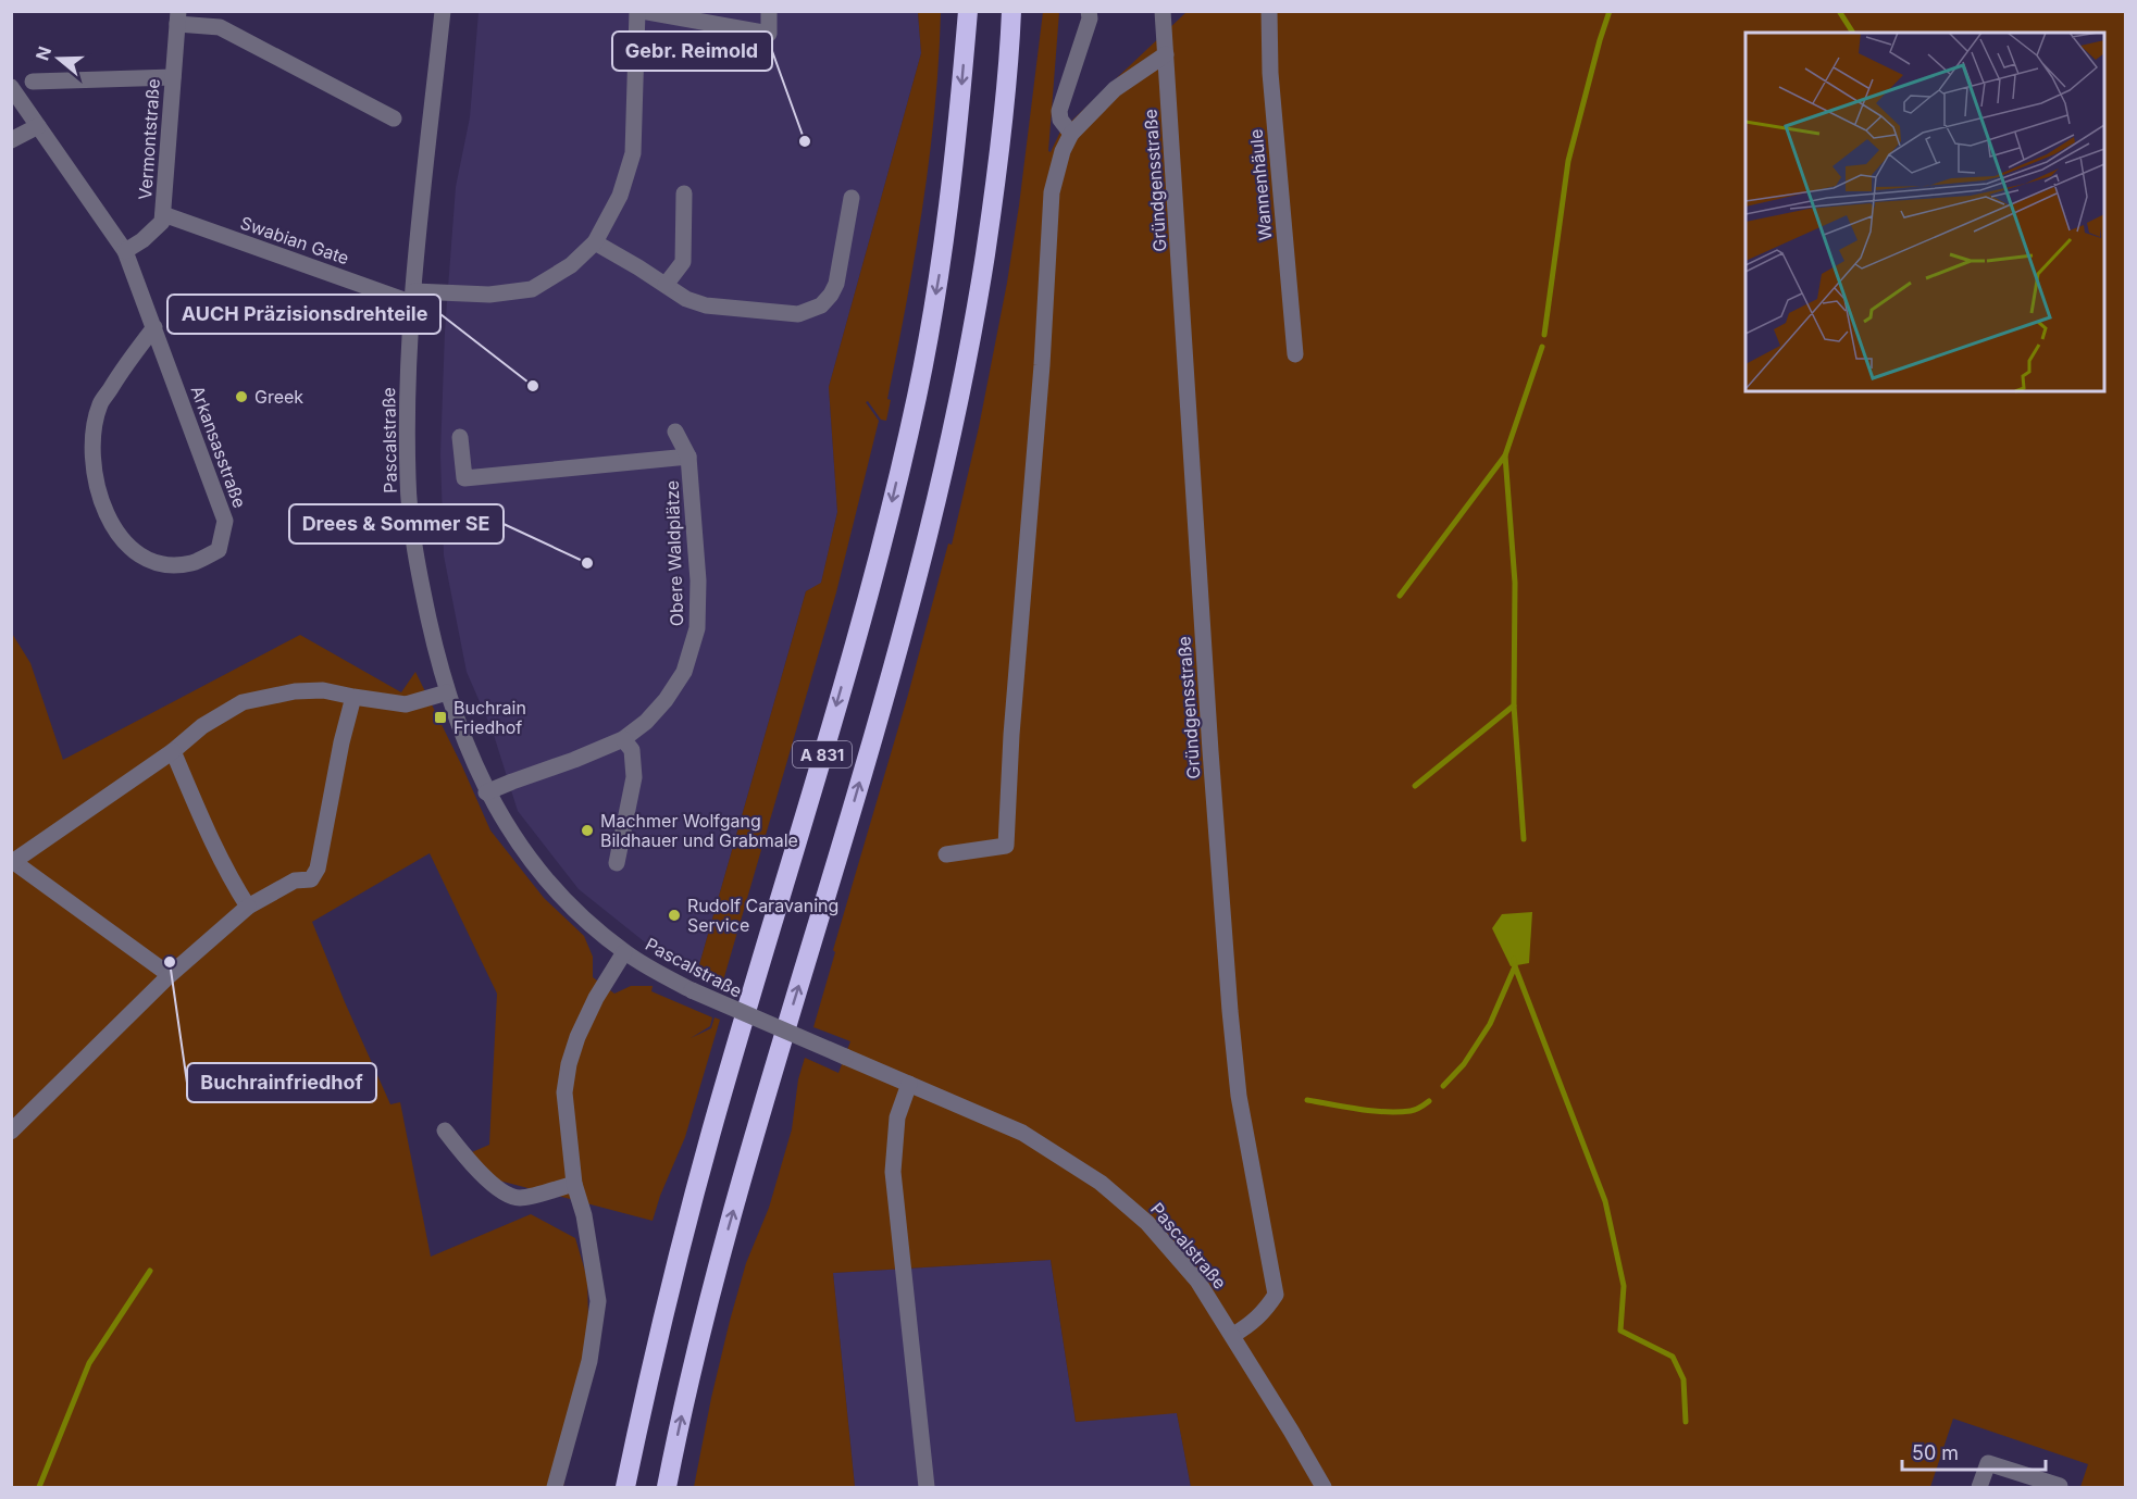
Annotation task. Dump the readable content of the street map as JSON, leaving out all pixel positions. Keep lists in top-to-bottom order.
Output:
{
  "streets": {
    "highway": ["A 831"],
    "street": [
      "Vermontstraße",
      "Gründgensstraße",
      "Wannenhäule",
      "Swabian Gate",
      "Pascalstraße",
      "Arkansasstraße",
      "Obere Waldplätze"
    ]
  },
  "crossings": [
    ["Vermontstraße", "Swabian Gate"],
    ["Vermontstraße", "Arkansasstraße"],
    ["Gründgensstraße", "Pascalstraße"],
    ["Swabian Gate", "Pascalstraße"],
    ["Pascalstraße", "Obere Waldplätze"]
  ],
  "places": {
    "other": [
      "Gebr. Reimold",
      "AUCH Präzisionsdrehteile",
      "Greek",
      "Drees & Sommer SE",
      "Machmer Wolfgang Bildhauer und Grabmale",
      "Rudolf Caravaning Service",
      "Buchrainfriedhof"
    ],
    "transit": ["Buchrain Friedhof"]
  },
  "scale_bar": "50 m",
  "north": "left"
}
